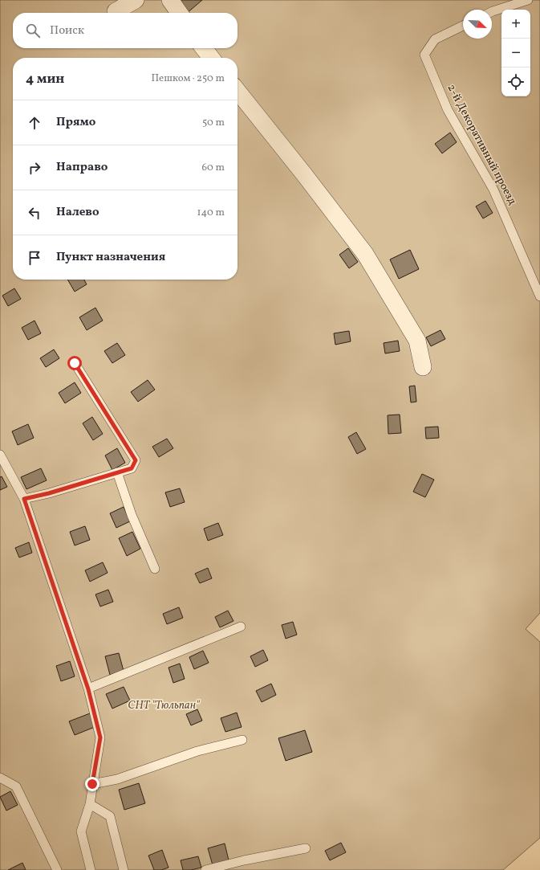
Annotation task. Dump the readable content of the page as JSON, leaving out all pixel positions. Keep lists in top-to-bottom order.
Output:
{
  "streets": {
    "lane": ["2-й Декоративный проезд"]
  },
  "parks": ["СНТ \"Тюльпан\""],
  "north": "bottom right",
  "page": {
    "map_buttons": ["+", "−"],
    "search": "Поиск",
    "heading": ["4 мин", "Пешком · 250 m"],
    "list": [
      ["Прямо", "50 m"],
      ["Направо", "60 m"],
      ["Налево", "140 m"],
      "Пункт назначения"
    ]
  }
}
